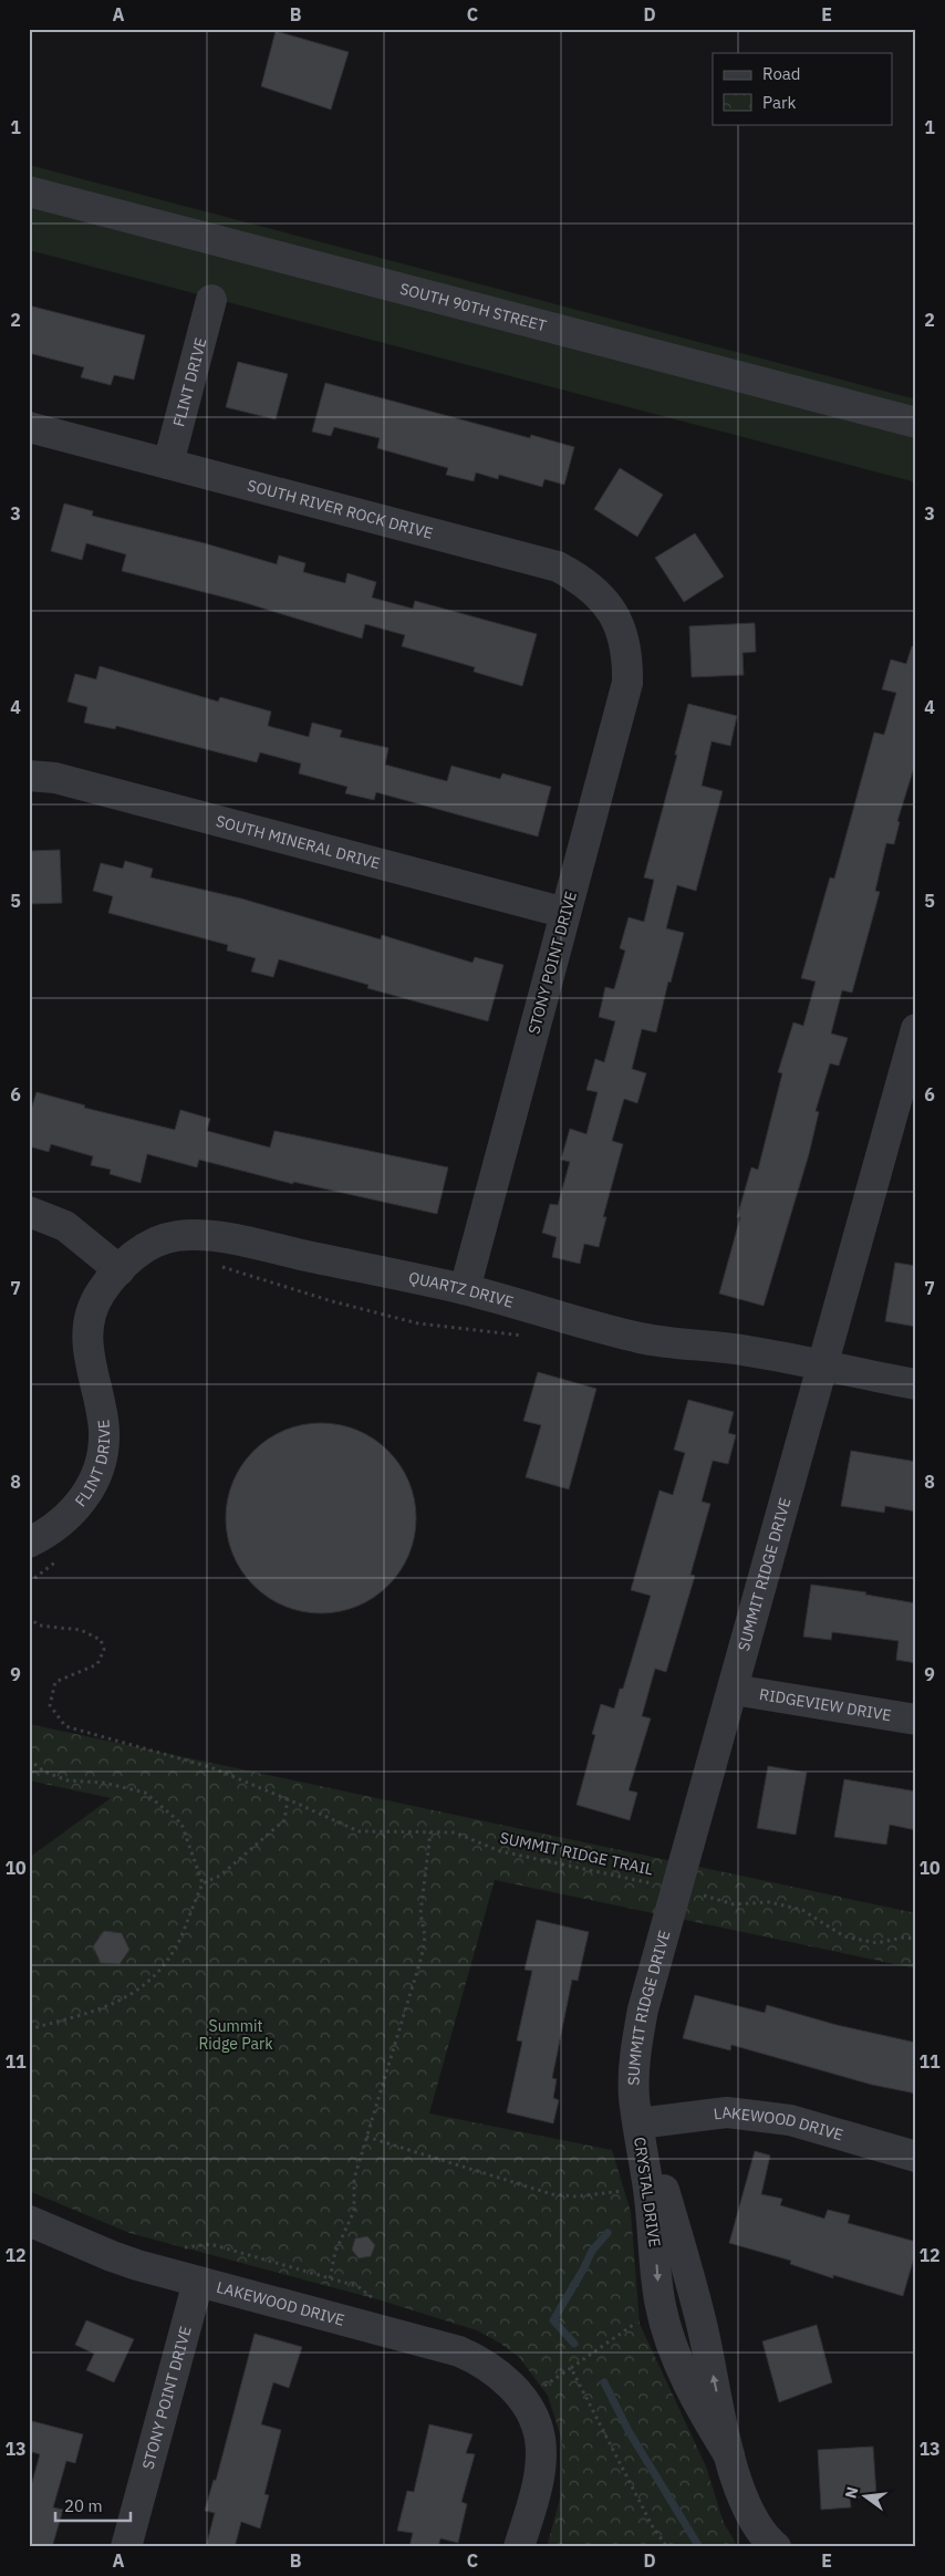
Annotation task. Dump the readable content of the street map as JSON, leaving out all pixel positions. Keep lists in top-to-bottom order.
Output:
{
  "streets": {
    "street": [
      "SOUTH 90TH STREET",
      "FLINT DRIVE",
      "SOUTH RIVER ROCK DRIVE",
      "SOUTH MINERAL DRIVE",
      "STONY POINT DRIVE",
      "QUARTZ DRIVE",
      "SUMMIT RIDGE DRIVE",
      "RIDGEVIEW DRIVE",
      "LAKEWOOD DRIVE",
      "CRYSTAL DRIVE"
    ],
    "path": ["SUMMIT RIDGE TRAIL"]
  },
  "crossings": [
    ["FLINT DRIVE", "SOUTH RIVER ROCK DRIVE"],
    ["FLINT DRIVE", "QUARTZ DRIVE"],
    ["SOUTH RIVER ROCK DRIVE", "STONY POINT DRIVE"],
    ["SOUTH MINERAL DRIVE", "STONY POINT DRIVE"],
    ["STONY POINT DRIVE", "QUARTZ DRIVE"],
    ["STONY POINT DRIVE", "LAKEWOOD DRIVE"],
    ["QUARTZ DRIVE", "SUMMIT RIDGE DRIVE"],
    ["SUMMIT RIDGE DRIVE", "RIDGEVIEW DRIVE"],
    ["SUMMIT RIDGE DRIVE", "SUMMIT RIDGE TRAIL"],
    ["SUMMIT RIDGE DRIVE", "LAKEWOOD DRIVE"],
    ["SUMMIT RIDGE DRIVE", "CRYSTAL DRIVE"],
    ["LAKEWOOD DRIVE", "CRYSTAL DRIVE"]
  ],
  "parks": ["Summit Ridge Park"],
  "legend": ["Road", "Park"],
  "scale_bar": "20 m",
  "north": "left",
  "grid": {
    "columns": [
      "A",
      "B",
      "C",
      "D",
      "E"
    ],
    "rows": [
      "1",
      "2",
      "3",
      "4",
      "5",
      "6",
      "7",
      "8",
      "9",
      "10",
      "11",
      "12",
      "13"
    ]
  }
}
